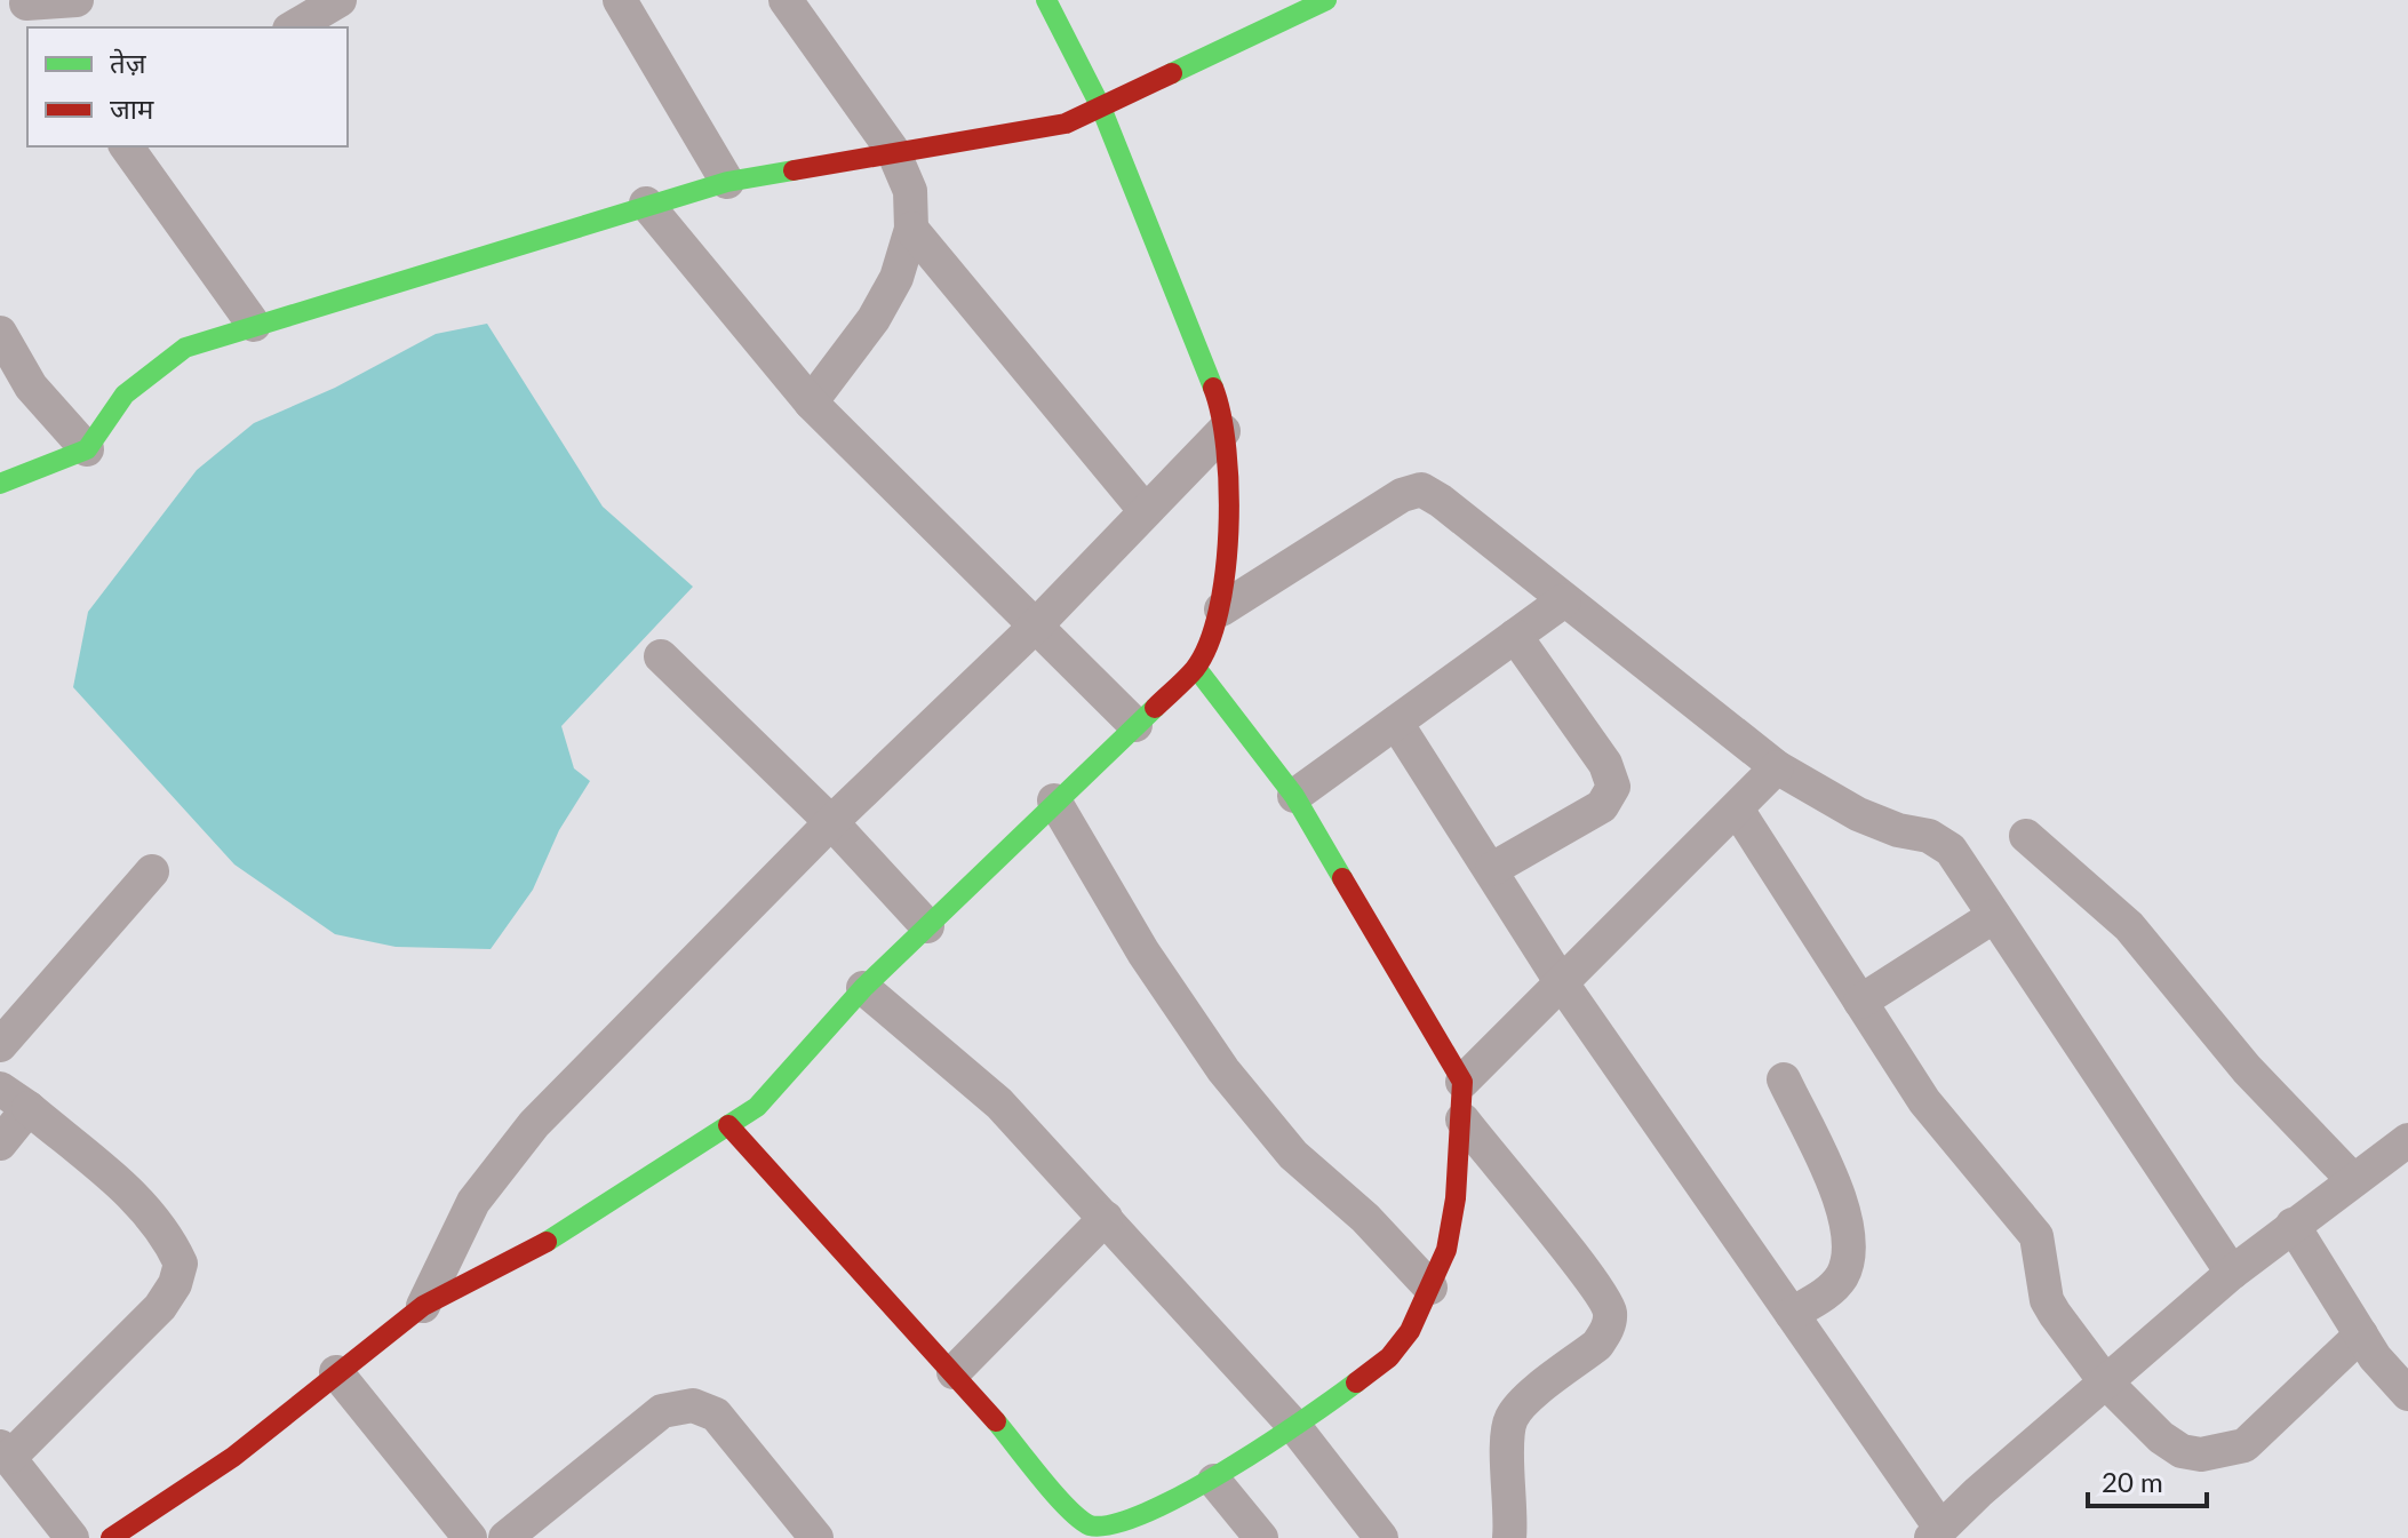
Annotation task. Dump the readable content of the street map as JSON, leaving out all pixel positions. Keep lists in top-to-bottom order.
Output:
{
  "legend": ["तेज़", "जाम"],
  "scale_bar": "20 m"
}
